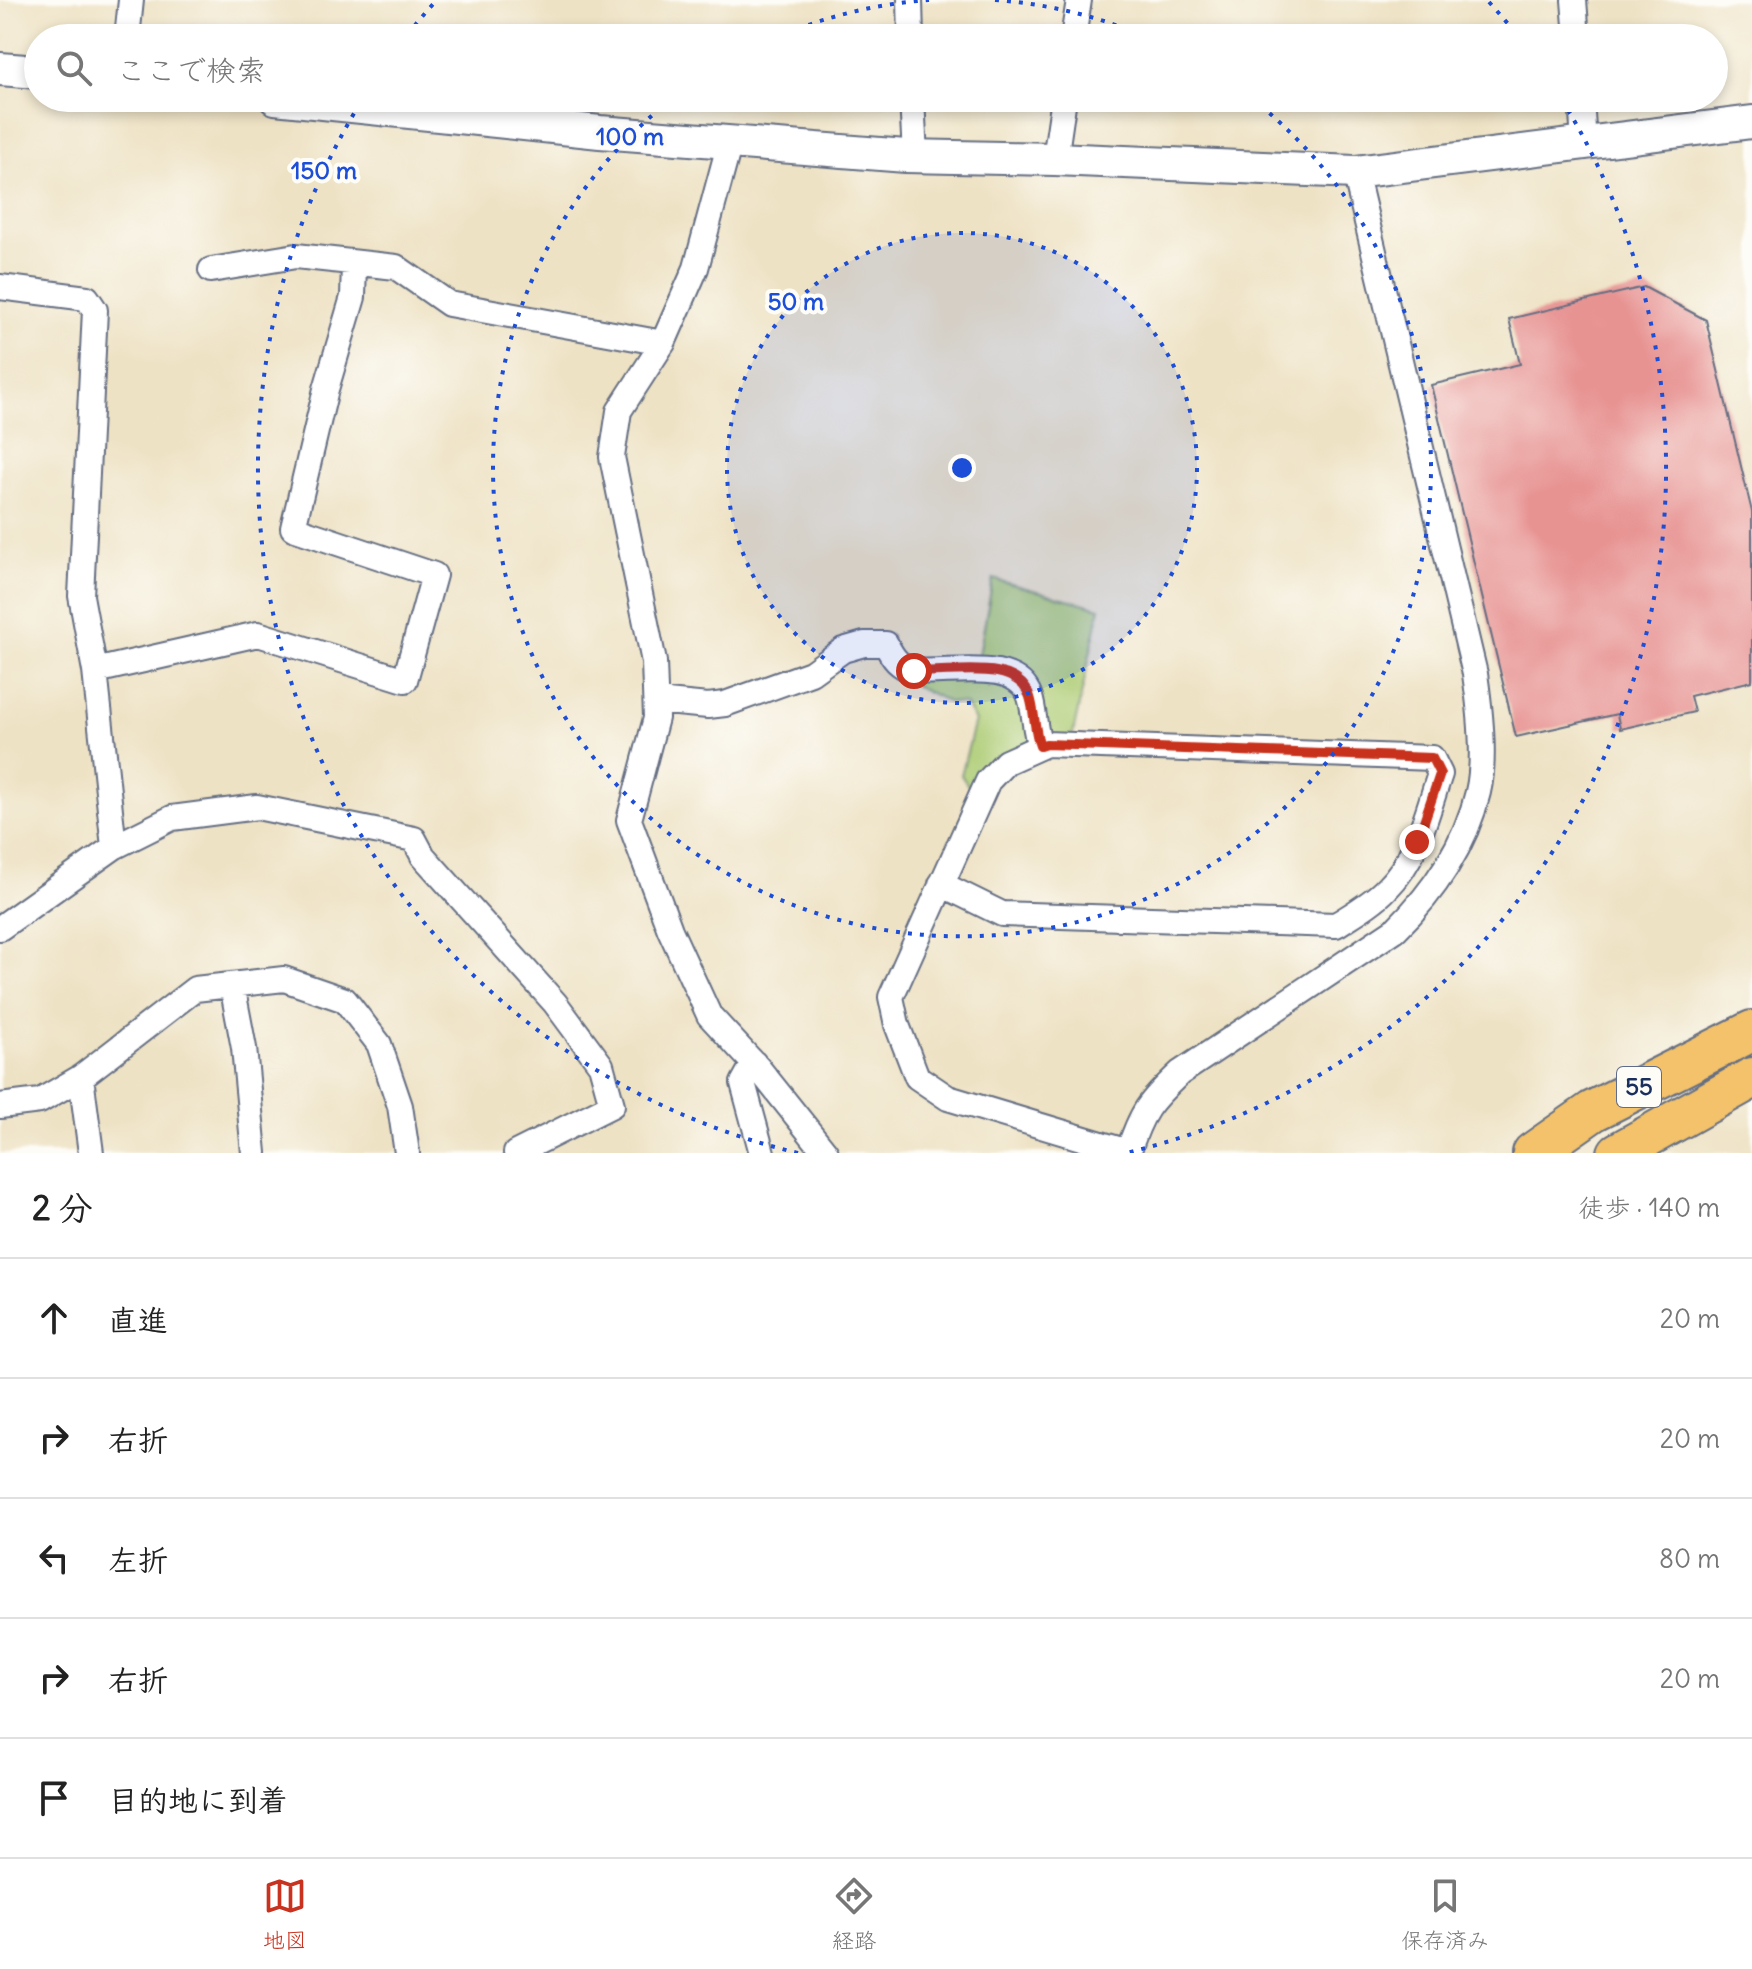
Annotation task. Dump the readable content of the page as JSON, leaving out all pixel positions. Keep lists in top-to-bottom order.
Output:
{
  "streets": {
    "main road": ["55"]
  },
  "page": {
    "search": "ここで検索",
    "heading": ["2 分", "徒歩 · 140 m"],
    "list": [
      ["直進", "20 m"],
      ["右折", "20 m"],
      ["左折", "80 m"],
      ["右折", "20 m"],
      "目的地に到着"
    ],
    "nav": ["地図", "経路", "保存済み"]
  },
  "rings": ["100 m", "150 m", "50 m"]
}
